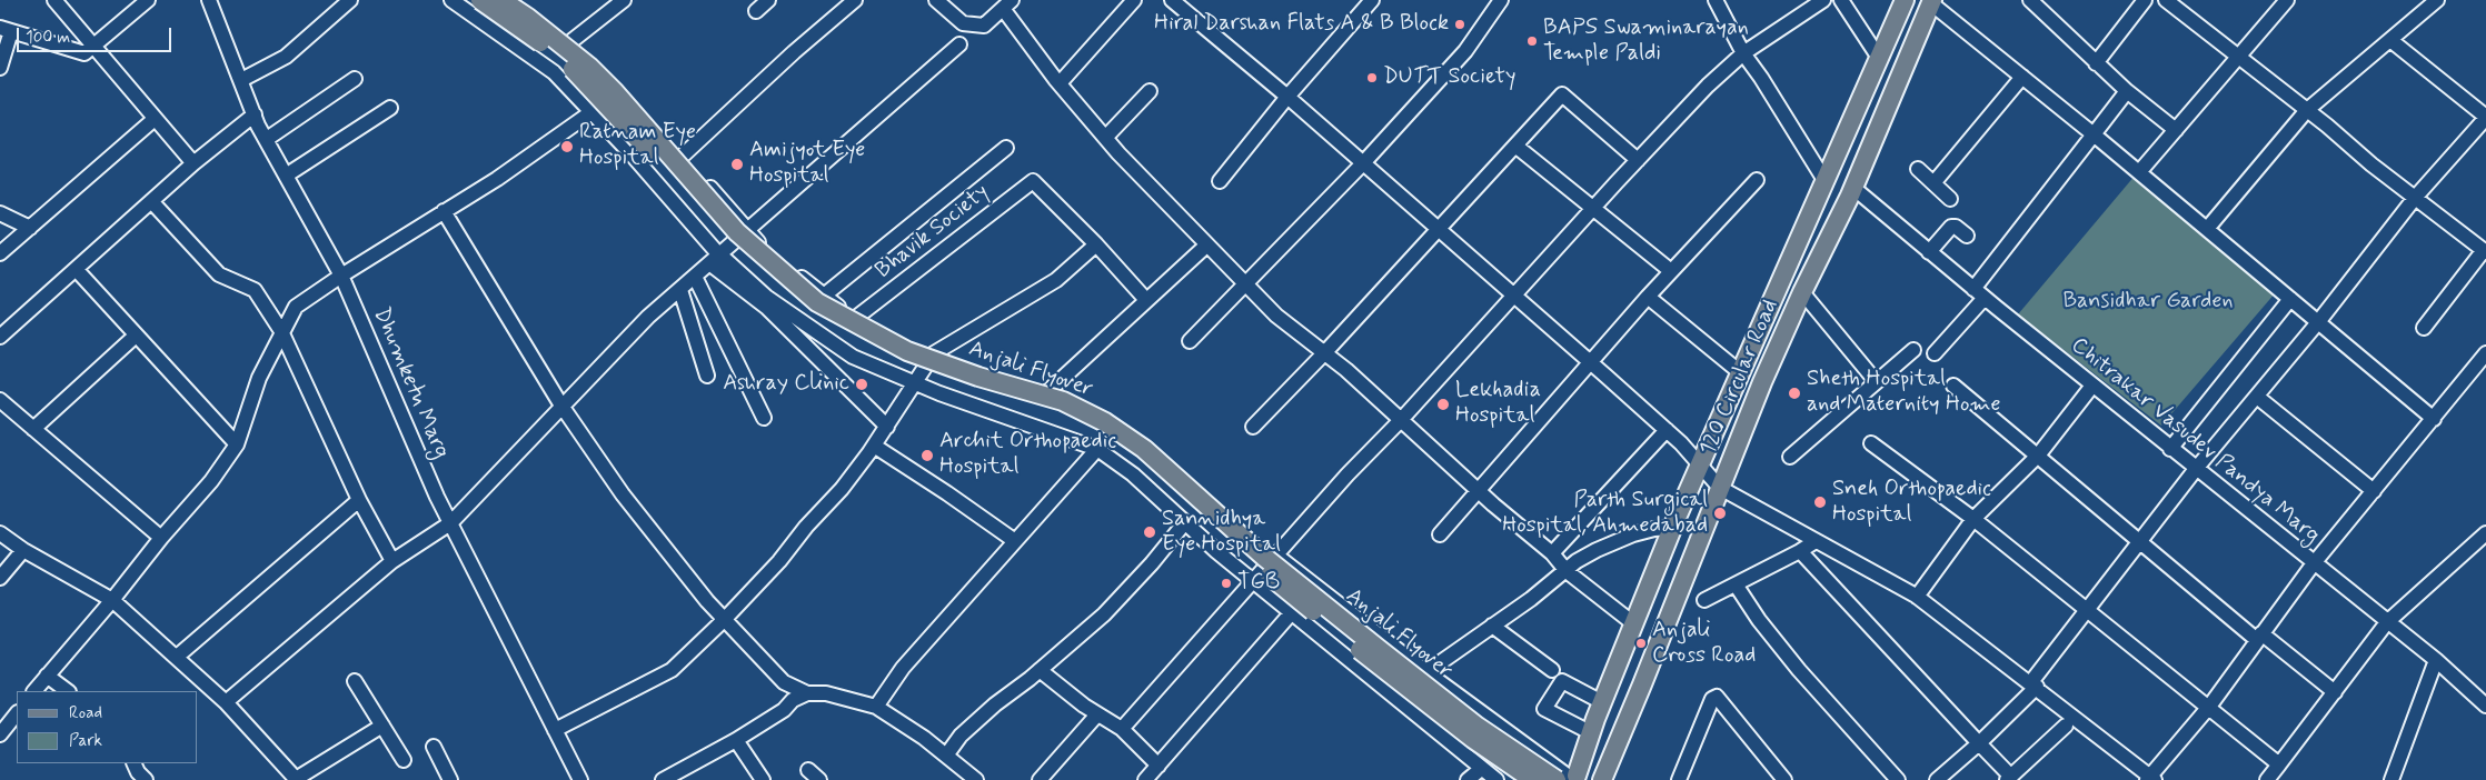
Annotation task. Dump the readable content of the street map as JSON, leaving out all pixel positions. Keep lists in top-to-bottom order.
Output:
{
  "streets": {
    "main road": ["Anjali Flyover", "120 Circular Road"],
    "street": ["Bhavik Society", "Dhumketu Marg", "Chitrakar Vasudev Pandya Marg"]
  },
  "crossings": [
    ["Anjali Flyover", "120 Circular Road"],
    ["120 Circular Road", "Chitrakar Vasudev Pandya Marg"]
  ],
  "parks": ["Bansidhar Garden"],
  "places": [
    "Hiral Darshan Flats A & B Block",
    "BAPS Swaminarayan Temple Paldi",
    "DUTT Society",
    "Ratnam Eye Hospital",
    "Amijyot Eye Hospital",
    "Ashray Clinic",
    "Sheth Hospital and Maternity Home",
    "Lekhadia Hospital",
    "Archit Orthopaedic Hospital",
    "Sneh Orthopaedic Hospital",
    "Parth Surgical Hospital, Ahmedabad",
    "Sannidhya Eye Hospital",
    "TGB",
    "Anjali Cross Road"
  ],
  "legend": ["Road", "Park"],
  "scale_bar": "100 m"
}
